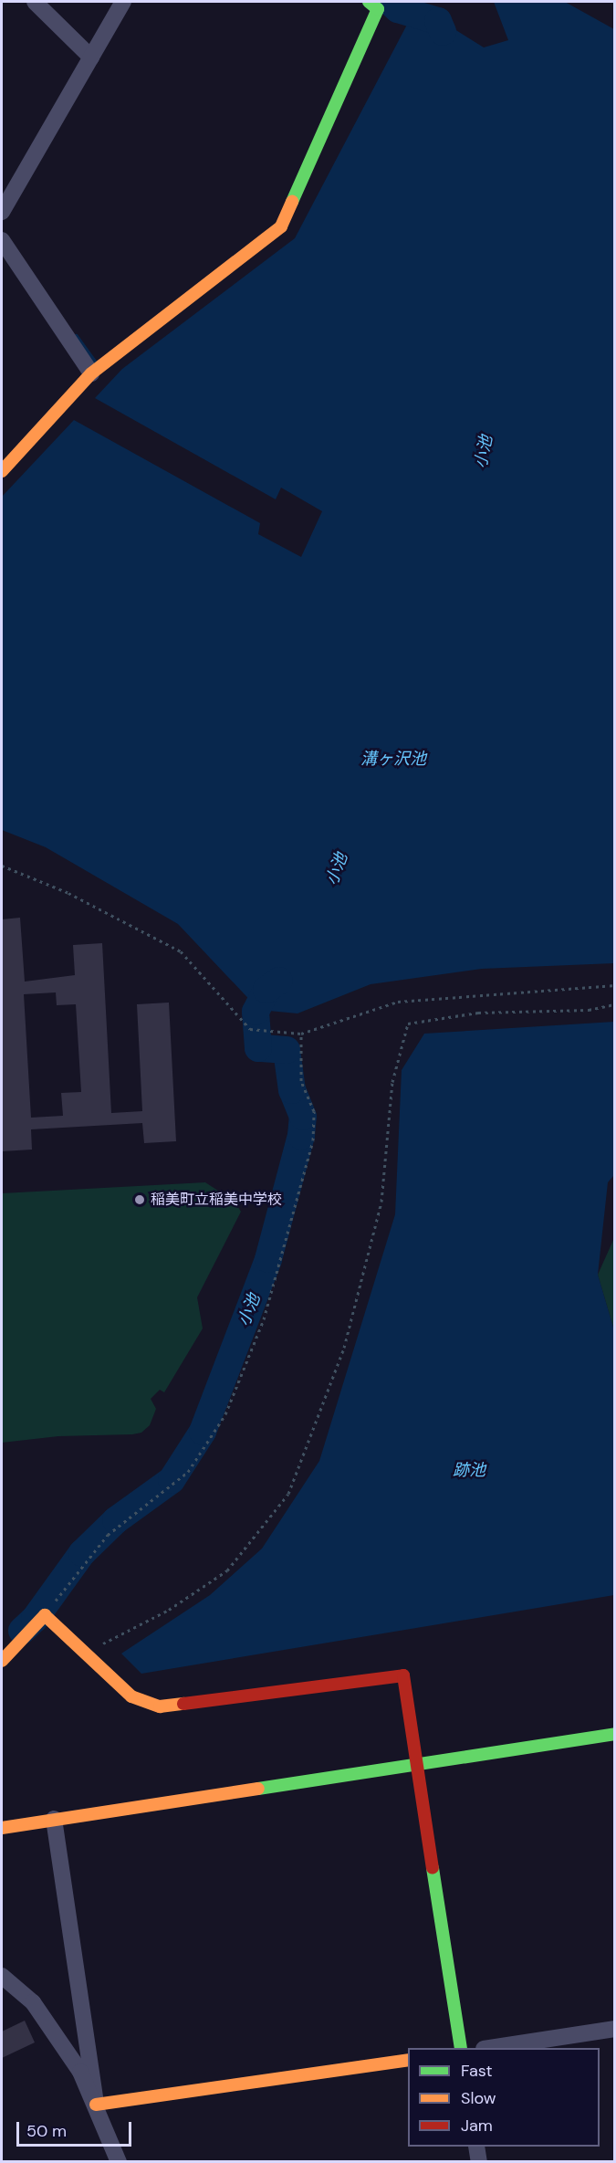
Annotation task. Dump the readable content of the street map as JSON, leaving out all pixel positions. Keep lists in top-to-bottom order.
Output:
{
  "water": ["小池", "溝ヶ沢池", "跡池"],
  "places": ["稲美町立稲美中学校"],
  "legend": ["Fast", "Slow", "Jam"],
  "scale_bar": "50 m"
}
